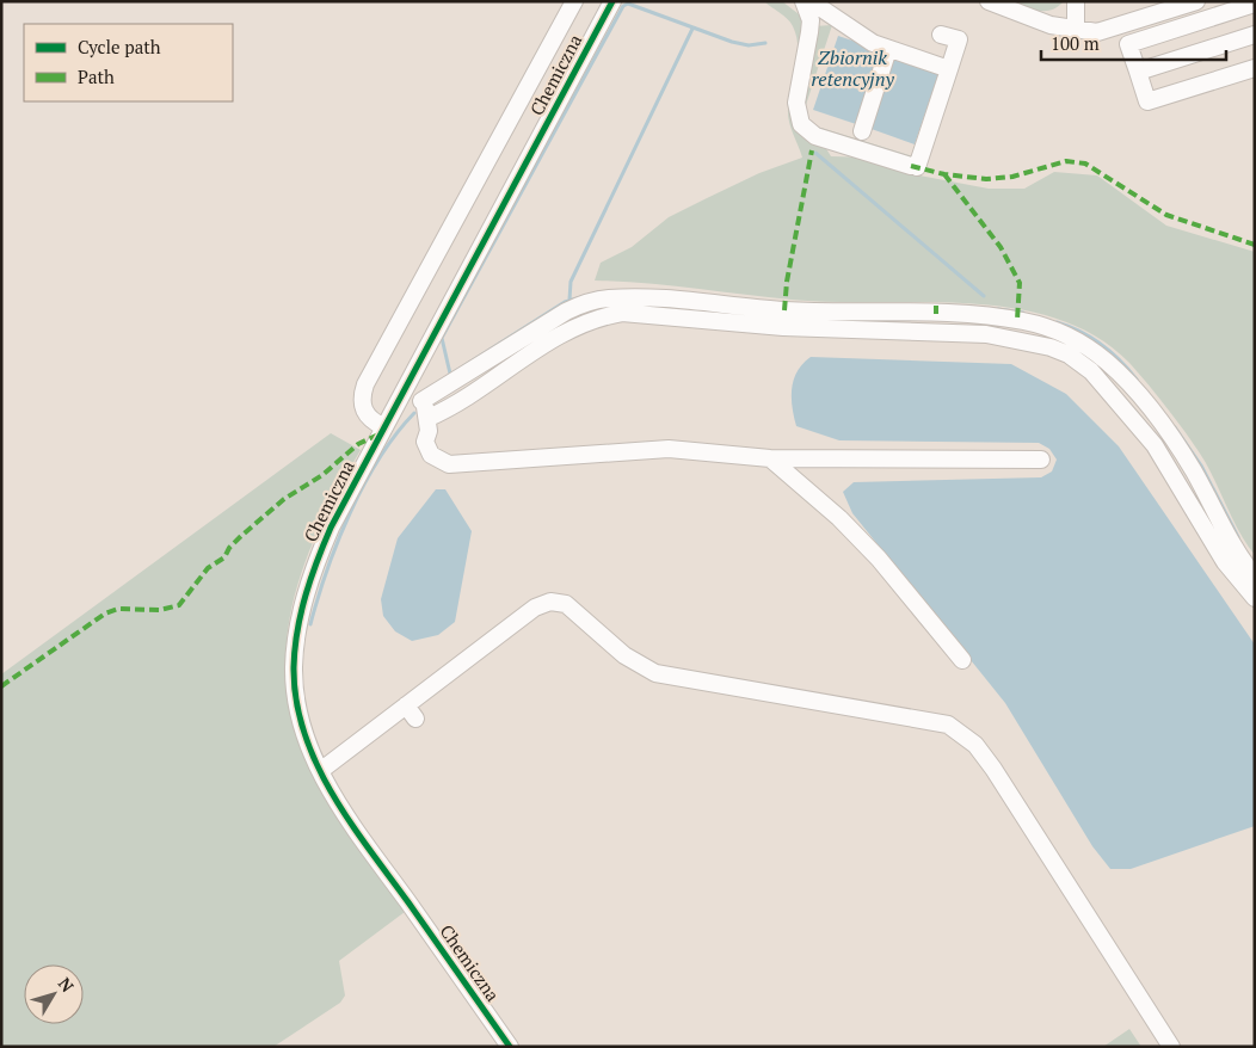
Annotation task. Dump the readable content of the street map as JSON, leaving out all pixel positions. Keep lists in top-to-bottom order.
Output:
{
  "streets": {
    "street": ["Chemiczna"]
  },
  "water": ["Zbiornik retencyjny"],
  "legend": ["Cycle path", "Path"],
  "scale_bar": "100 m",
  "north": "top right"
}
